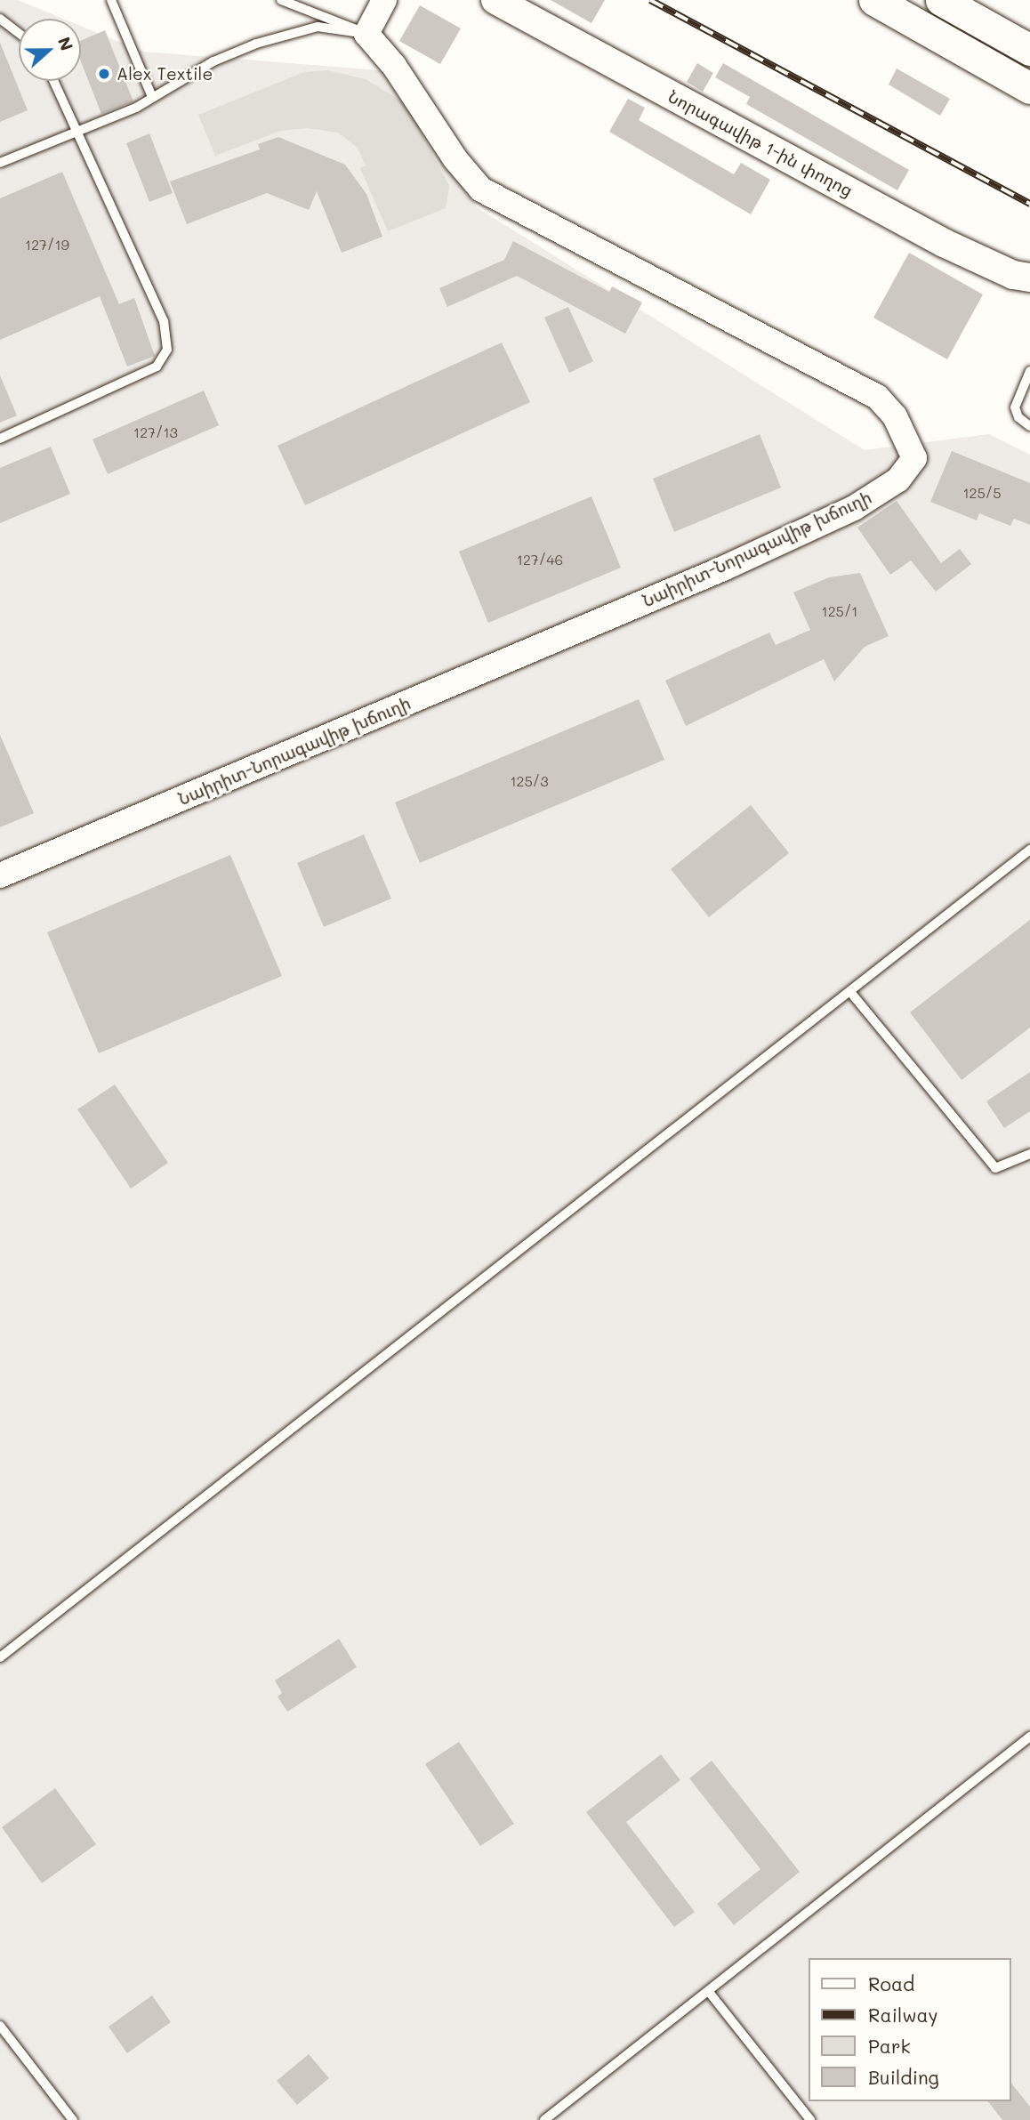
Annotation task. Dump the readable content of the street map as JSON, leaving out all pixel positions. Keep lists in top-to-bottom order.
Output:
{
  "streets": {
    "main road": ["Նորագավիթ 1-ին փողոց"],
    "street": ["Նաիրիտ-Նորագավիթ խճուղի"]
  },
  "places": ["Alex Textile"],
  "house_numbers": [
    "127/19",
    "127/13",
    "125/5",
    "127/46",
    "125/1",
    "125/3"
  ],
  "legend": [
    "Road",
    "Railway",
    "Park",
    "Building"
  ],
  "north": "right"
}
